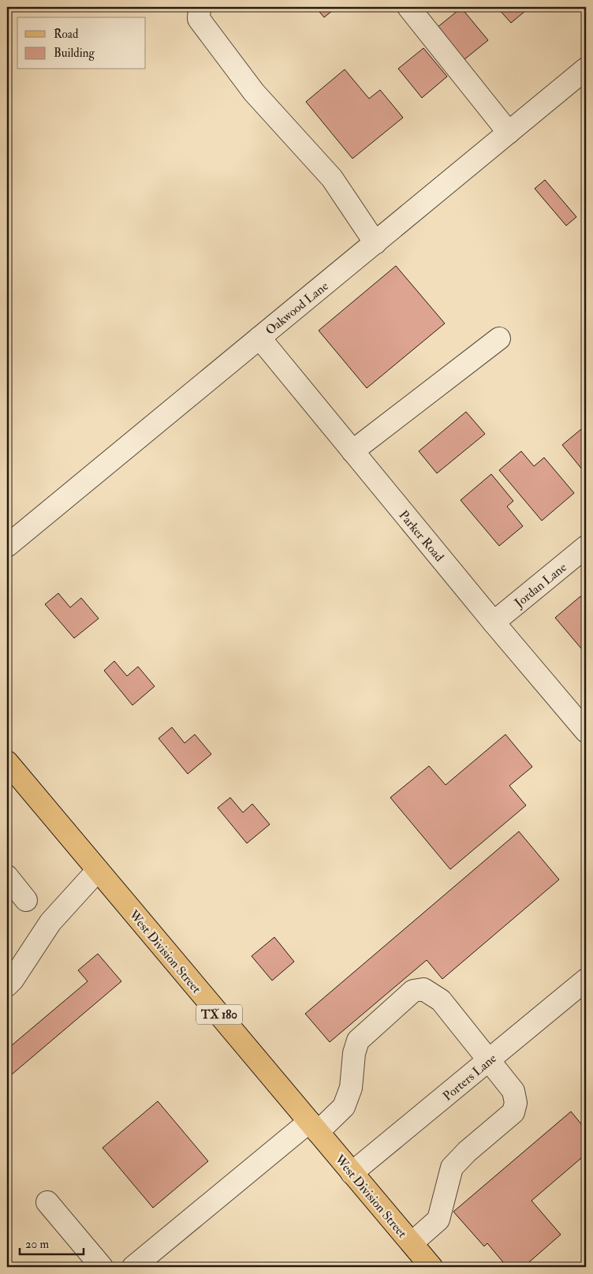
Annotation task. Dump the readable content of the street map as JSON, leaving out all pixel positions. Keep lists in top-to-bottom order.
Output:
{
  "streets": {
    "main road": ["West Division Street", "TX 180"],
    "street": [
      "Oakwood Lane",
      "Parker Road",
      "Jordan Lane",
      "Porters Lane"
    ]
  },
  "crossings": [
    ["Oakwood Lane", "Parker Road"],
    ["Parker Road", "Jordan Lane"],
    ["West Division Street", "Porters Lane"]
  ],
  "legend": ["Road", "Building"],
  "scale_bar": "20 m"
}
